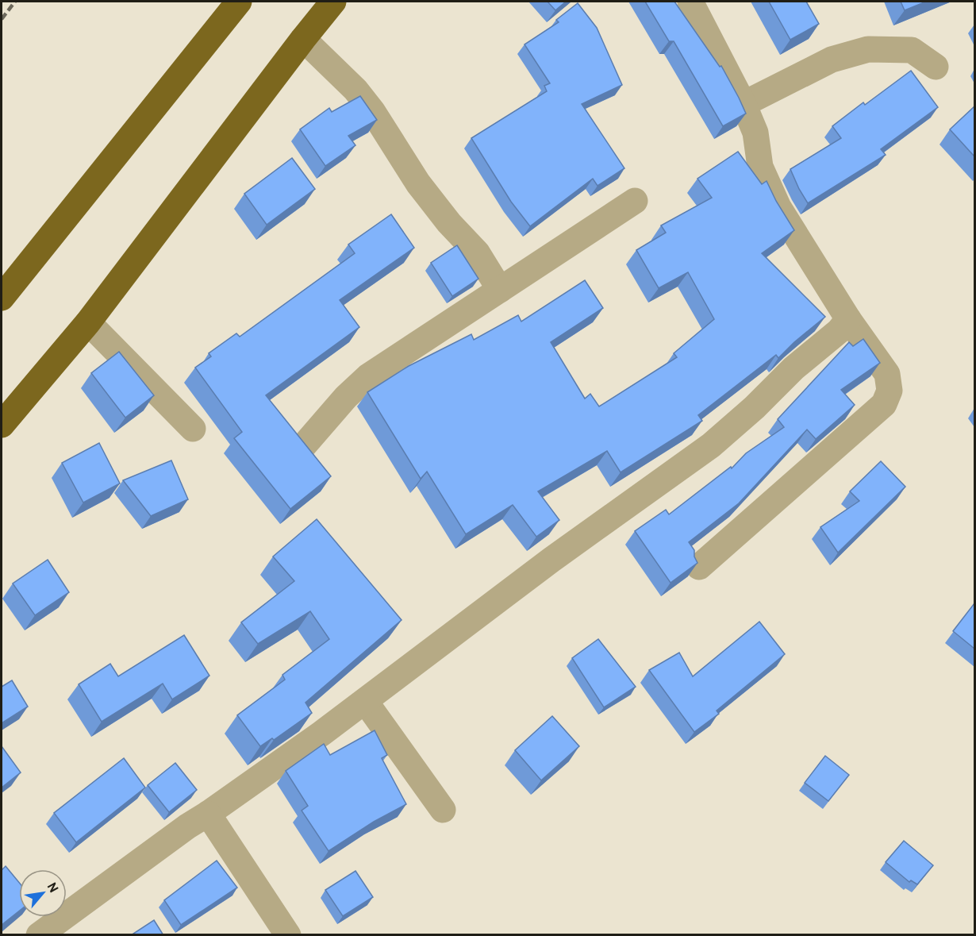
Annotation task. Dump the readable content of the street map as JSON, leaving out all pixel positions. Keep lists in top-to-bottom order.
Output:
{
  "north": "top right"
}
